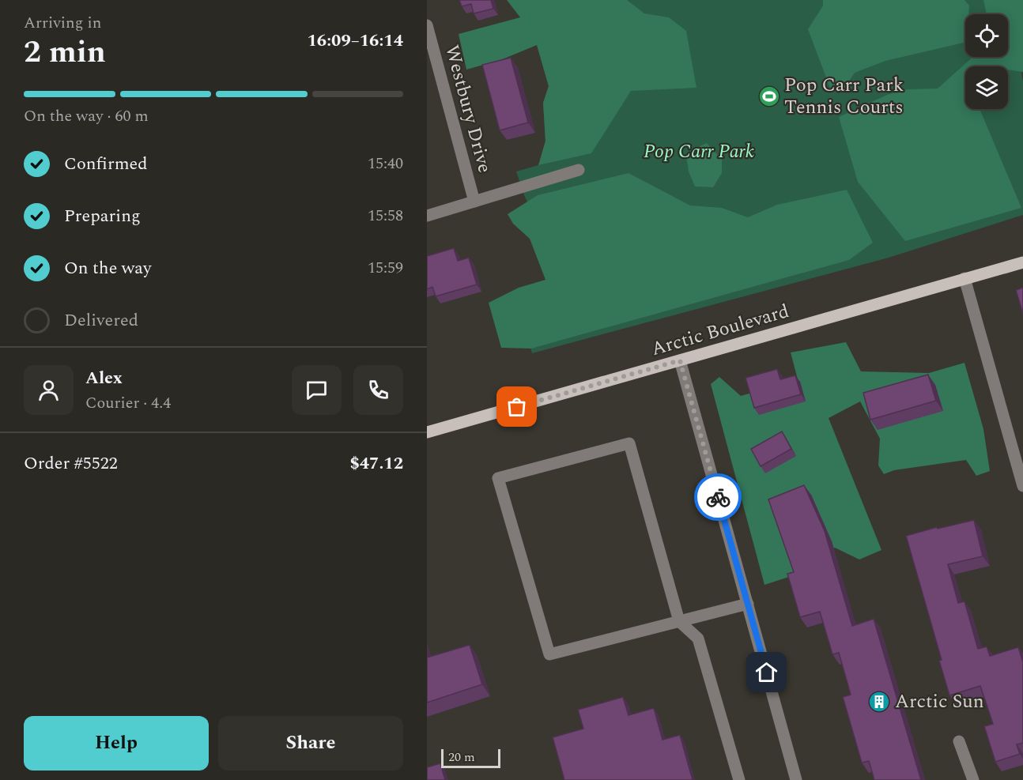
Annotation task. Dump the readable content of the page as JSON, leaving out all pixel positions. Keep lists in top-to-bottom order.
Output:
{
  "streets": {
    "main road": ["Arctic Boulevard"],
    "street": ["Westbury Drive"]
  },
  "parks": ["Pop Carr Park"],
  "places": {
    "sports": ["Pop Carr Park Tennis Courts"],
    "building": ["Arctic Sun"]
  },
  "scale_bar": "20 m",
  "page": {
    "heading": ["2 min", "Arriving in", "16:09–16:14"],
    "panel": [
      "Alex",
      "Courier · 4.4",
      "Order #5522",
      "$47.12"
    ],
    "bar": "On the way · 60 m",
    "list": [
      ["Confirmed", "15:40"],
      ["Preparing", "15:58"],
      ["On the way", "15:59"],
      "Delivered"
    ],
    "buttons": ["Help", "Share"],
    "scale": "20 m"
  }
}
